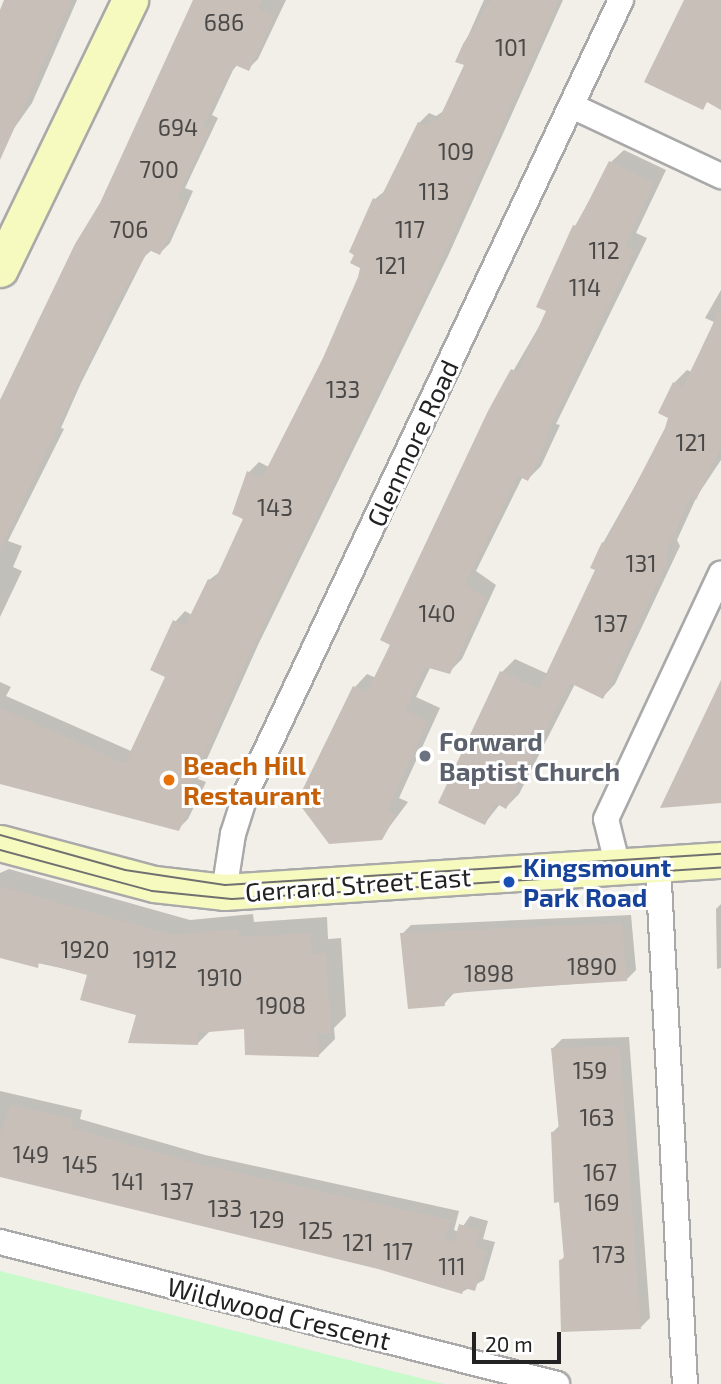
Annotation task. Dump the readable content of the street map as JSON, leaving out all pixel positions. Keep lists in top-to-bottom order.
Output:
{
  "streets": {
    "main road": ["Gerrard Street East"],
    "street": ["Glenmore Road", "Wildwood Crescent"]
  },
  "crossings": [
    ["Glenmore Road", "Gerrard Street East"]
  ],
  "places": ["Forward Baptist Church", "Beach Hill Restaurant", "Kingsmount Park Road"],
  "house_numbers": [
    "686",
    "101",
    "694",
    "109",
    "700",
    "113",
    "706",
    "117",
    "112",
    "121",
    "114",
    "133",
    "121",
    "143",
    "131",
    "140",
    "137",
    "1920",
    "1912",
    "1890",
    "1898",
    "1910",
    "1908",
    "159",
    "163",
    "149",
    "145",
    "167",
    "141",
    "137",
    "169",
    "133",
    "129",
    "125",
    "121",
    "117",
    "173",
    "111"
  ],
  "scale_bar": "20 m"
}
